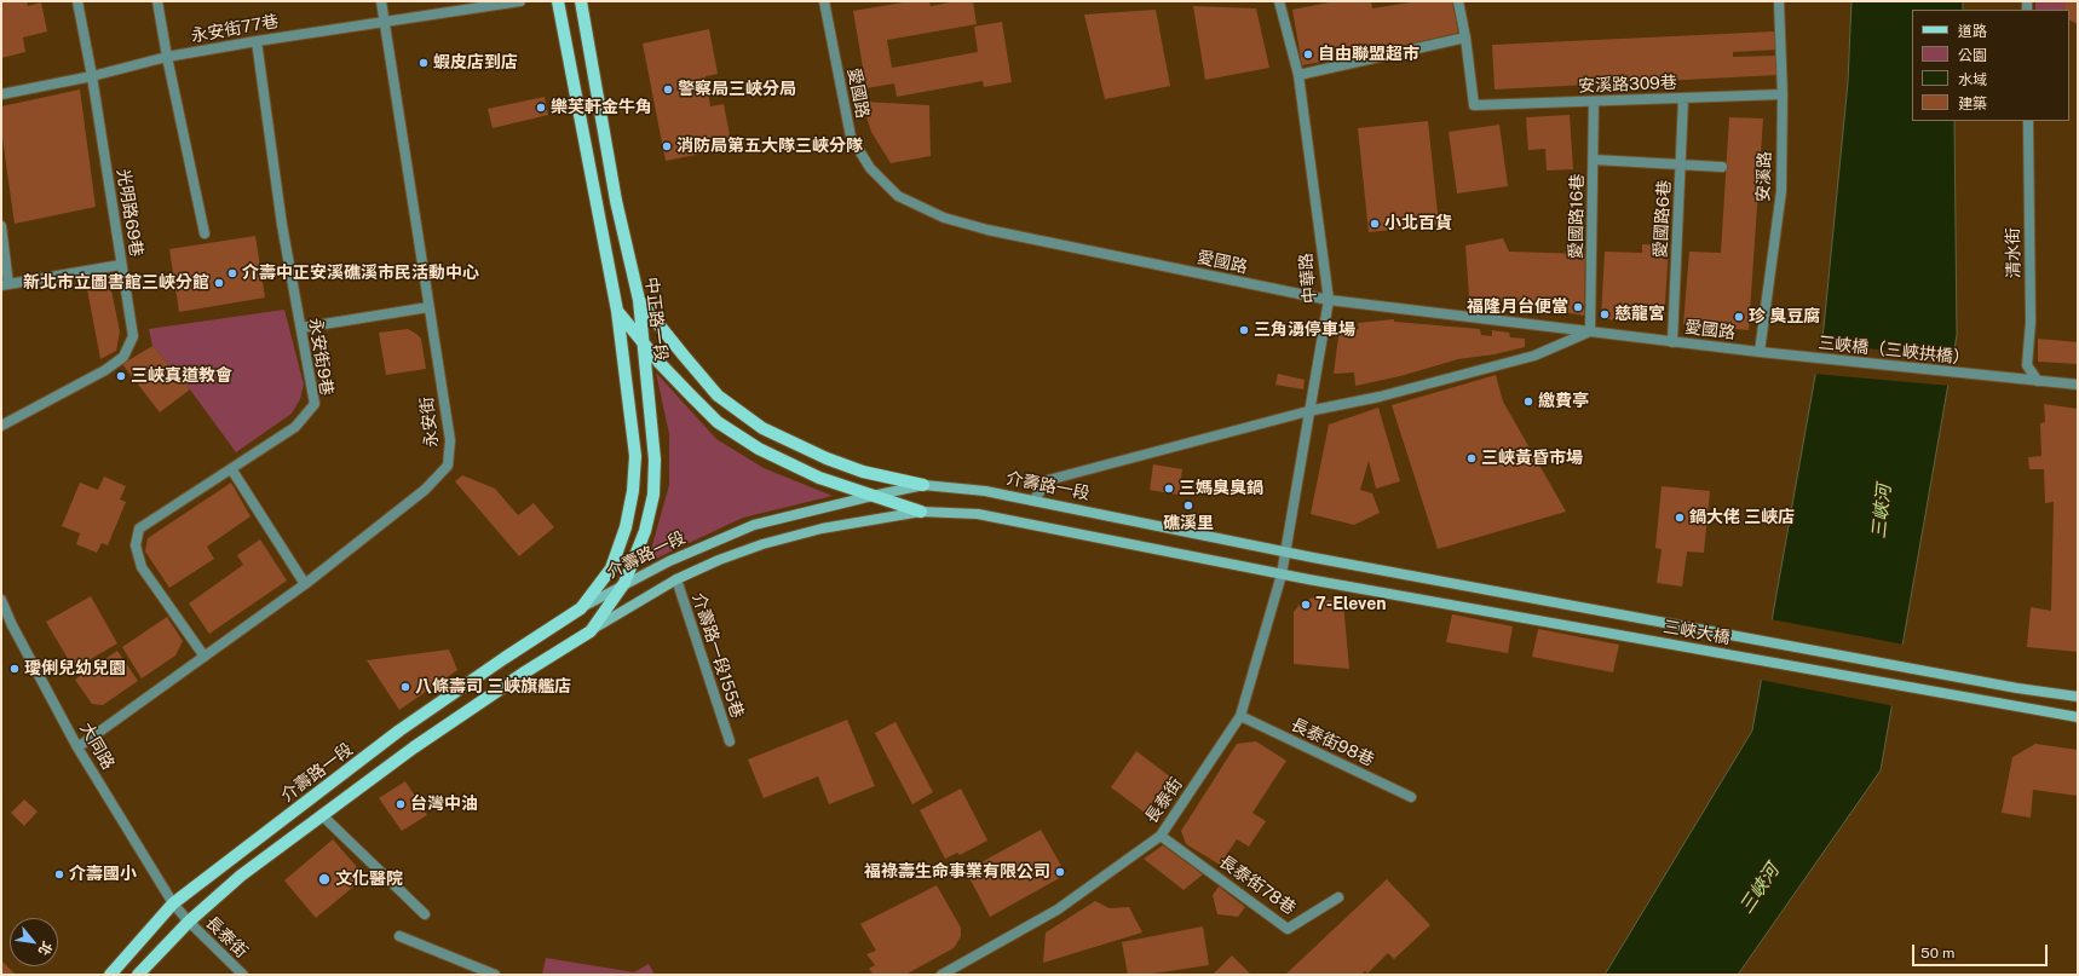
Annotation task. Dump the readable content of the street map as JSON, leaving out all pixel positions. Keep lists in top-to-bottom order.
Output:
{
  "streets": {
    "main road": ["中正路一段", "介壽路一段", "三峽大橋"],
    "street": [
      "永安街77巷",
      "安溪路309巷",
      "愛國路",
      "安溪路",
      "光明路69巷",
      "愛國路16巷",
      "愛國路6巷",
      "清水街",
      "中華路",
      "三峽橋（三峽拱橋）",
      "永安街9巷",
      "永安街",
      "介壽路一段155巷",
      "長泰街98巷",
      "大同路",
      "長泰街",
      "長泰街78巷"
    ]
  },
  "crossings": [
    ["永安街77巷", "光明路69巷"],
    ["永安街77巷", "永安街9巷"],
    ["永安街77巷", "永安街"],
    ["安溪路309巷", "安溪路"],
    ["安溪路309巷", "愛國路16巷"],
    ["安溪路309巷", "愛國路6巷"],
    ["愛國路", "安溪路"],
    ["愛國路", "愛國路16巷"],
    ["愛國路", "愛國路6巷"],
    ["愛國路", "中華路"],
    ["愛國路", "三峽橋（三峽拱橋）"],
    ["安溪路", "三峽橋（三峽拱橋）"],
    ["清水街", "三峽橋（三峽拱橋）"],
    ["中華路", "介壽路一段"],
    ["中華路", "長泰街"],
    ["中正路一段", "介壽路一段"],
    ["永安街9巷", "永安街"],
    ["永安街", "大同路"],
    ["介壽路一段", "三峽大橋"],
    ["介壽路一段", "介壽路一段155巷"],
    ["介壽路一段", "大同路"],
    ["介壽路一段", "長泰街"],
    ["長泰街98巷", "長泰街"],
    ["大同路", "長泰街"],
    ["長泰街", "長泰街78巷"]
  ],
  "water": ["三峽河"],
  "places": [
    "自由聯盟超市",
    "蝦皮店到店",
    "警察局三峽分局",
    "樂芙軒金牛角",
    "消防局第五大隊三峽分隊",
    "小北百貨",
    "介壽中正安溪礁溪市民活動中心",
    "新北市立圖書館三峽分館",
    "福隆月台便當",
    "慈龍宮",
    "珍 臭豆腐",
    "三角湧停車場",
    "三峽真道教會",
    "繳費亭",
    "三峽黃昏市場",
    "三媽臭臭鍋",
    "礁溪里",
    "鍋大佬 三峽店",
    "7-Eleven",
    "璦俐兒幼兒園",
    "八條壽司 三峽旗艦店",
    "台灣中油",
    "福祿壽生命事業有限公司",
    "介壽國小",
    "文化醫院"
  ],
  "legend": [
    "道路",
    "公園",
    "水域",
    "建築"
  ],
  "scale_bar": "50 m",
  "north": "bottom right"
}
